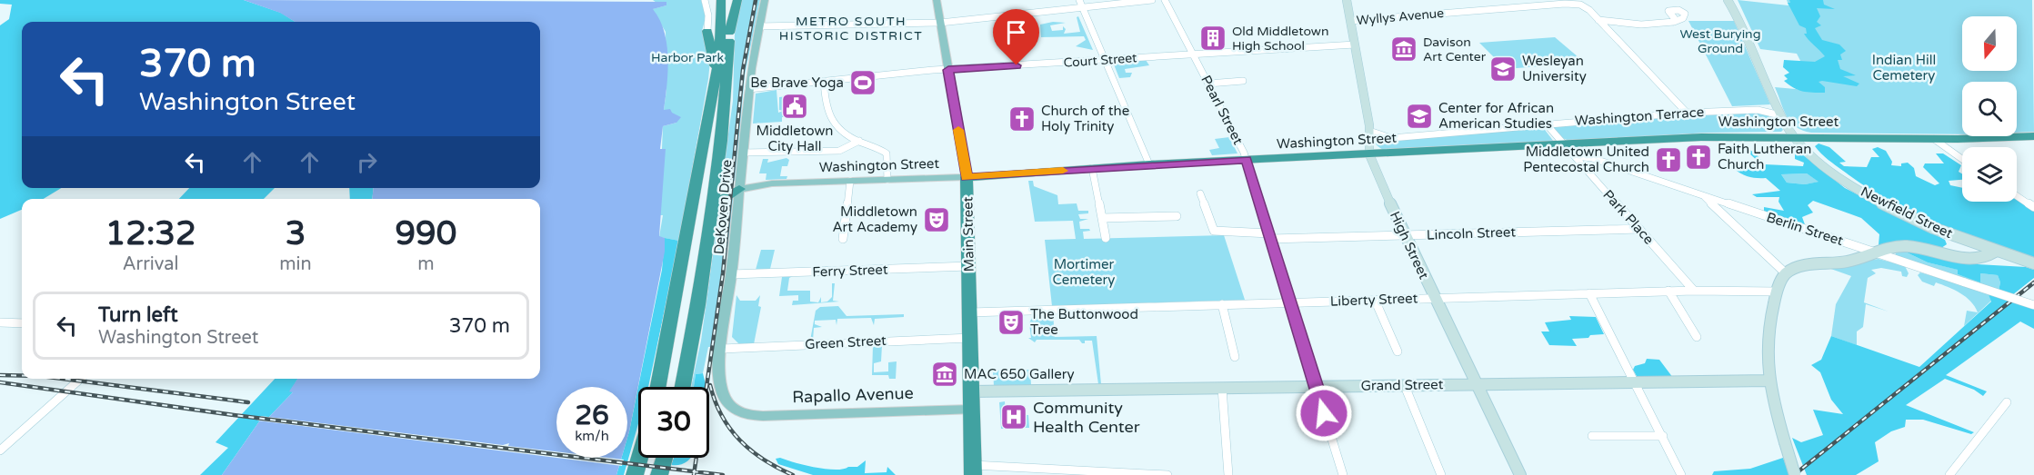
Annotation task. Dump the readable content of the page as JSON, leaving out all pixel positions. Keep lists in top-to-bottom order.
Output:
{
  "streets": {
    "highway": ["Washington Street", "Main Street"],
    "main road": ["DeKoven Drive", "Rapallo Avenue"],
    "street": [
      "Wyllys Avenue",
      "Court Street",
      "Pearl Street",
      "Washington Terrace",
      "Newfield Street",
      "Park Place",
      "Berlin Street",
      "Lincoln Street",
      "High Street",
      "Ferry Street",
      "Liberty Street",
      "Green Street",
      "Grand Street"
    ]
  },
  "crossings": [
    ["Wyllys Avenue", "High Street"],
    ["Court Street", "Pearl Street"],
    ["Court Street", "DeKoven Drive"],
    ["Court Street", "Main Street"],
    ["Court Street", "High Street"],
    ["Pearl Street", "Washington Street"],
    ["Pearl Street", "Lincoln Street"],
    ["Pearl Street", "Liberty Street"],
    ["Pearl Street", "Grand Street"],
    ["Washington Terrace", "Newfield Street"],
    ["Washington Terrace", "Park Place"],
    ["Washington Terrace", "High Street"],
    ["Washington Street", "DeKoven Drive"],
    ["Washington Street", "Newfield Street"],
    ["Washington Street", "Park Place"],
    ["Washington Street", "Main Street"],
    ["Washington Street", "High Street"],
    ["DeKoven Drive", "Ferry Street"],
    ["DeKoven Drive", "Green Street"],
    ["DeKoven Drive", "Rapallo Avenue"],
    ["Park Place", "Berlin Street"],
    ["Park Place", "Lincoln Street"],
    ["Park Place", "Liberty Street"],
    ["Lincoln Street", "High Street"],
    ["Main Street", "Ferry Street"],
    ["Main Street", "Liberty Street"],
    ["Main Street", "Green Street"],
    ["Main Street", "Grand Street"],
    ["Main Street", "Rapallo Avenue"],
    ["High Street", "Liberty Street"],
    ["High Street", "Grand Street"]
  ],
  "districts": ["METRO SOUTH HISTORIC DISTRICT"],
  "parks": [
    "West Burying Ground",
    "Harbor Park",
    "Indian Hill Cemetery",
    "Mortimer Cemetery"
  ],
  "places": {
    "building": ["Old Middletown High School"],
    "museum": ["Davison Art Center", "MAC 650 Gallery"],
    "school or university": ["Wesleyan University", "Center for African American Studies"],
    "sports": ["Be Brave Yoga"],
    "public building": ["Middletown City Hall"],
    "church": ["Church of the Holy Trinity", "Faith Lutheran Church", "Middletown United Pentecostal Church"],
    "theatre": ["Middletown Art Academy", "The Buttonwood Tree"],
    "hospital": ["Community Health Center"]
  },
  "north": "bottom",
  "page": {
    "turn": ["370 m", "Washington Street"],
    "eta": [
      "12:32",
      "Arrival",
      "3",
      "min",
      "990",
      "m"
    ],
    "list": [
      {
        "name": "Turn left",
        "note": "Washington Street",
        "value": "370 m"
      }
    ],
    "speed": "26 km/h",
    "limit": "30"
  }
}
